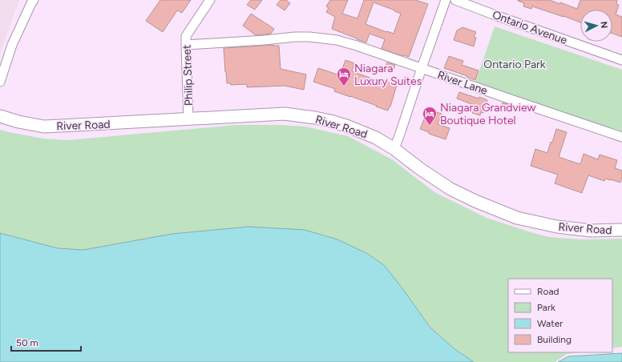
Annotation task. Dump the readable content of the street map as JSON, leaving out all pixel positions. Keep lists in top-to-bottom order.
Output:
{
  "streets": {
    "main road": ["River Road"],
    "street": ["Ontario Avenue", "Philip Street", "River Lane"]
  },
  "crossings": [
    ["Philip Street", "River Lane"],
    ["Philip Street", "River Road"]
  ],
  "parks": ["Ontario Park"],
  "places": {
    "hotel": ["Niagara Luxury Suites", "Niagara Grandview Boutique Hotel"]
  },
  "legend": [
    "Road",
    "Park",
    "Water",
    "Building"
  ],
  "scale_bar": "50 m",
  "north": "right"
}
